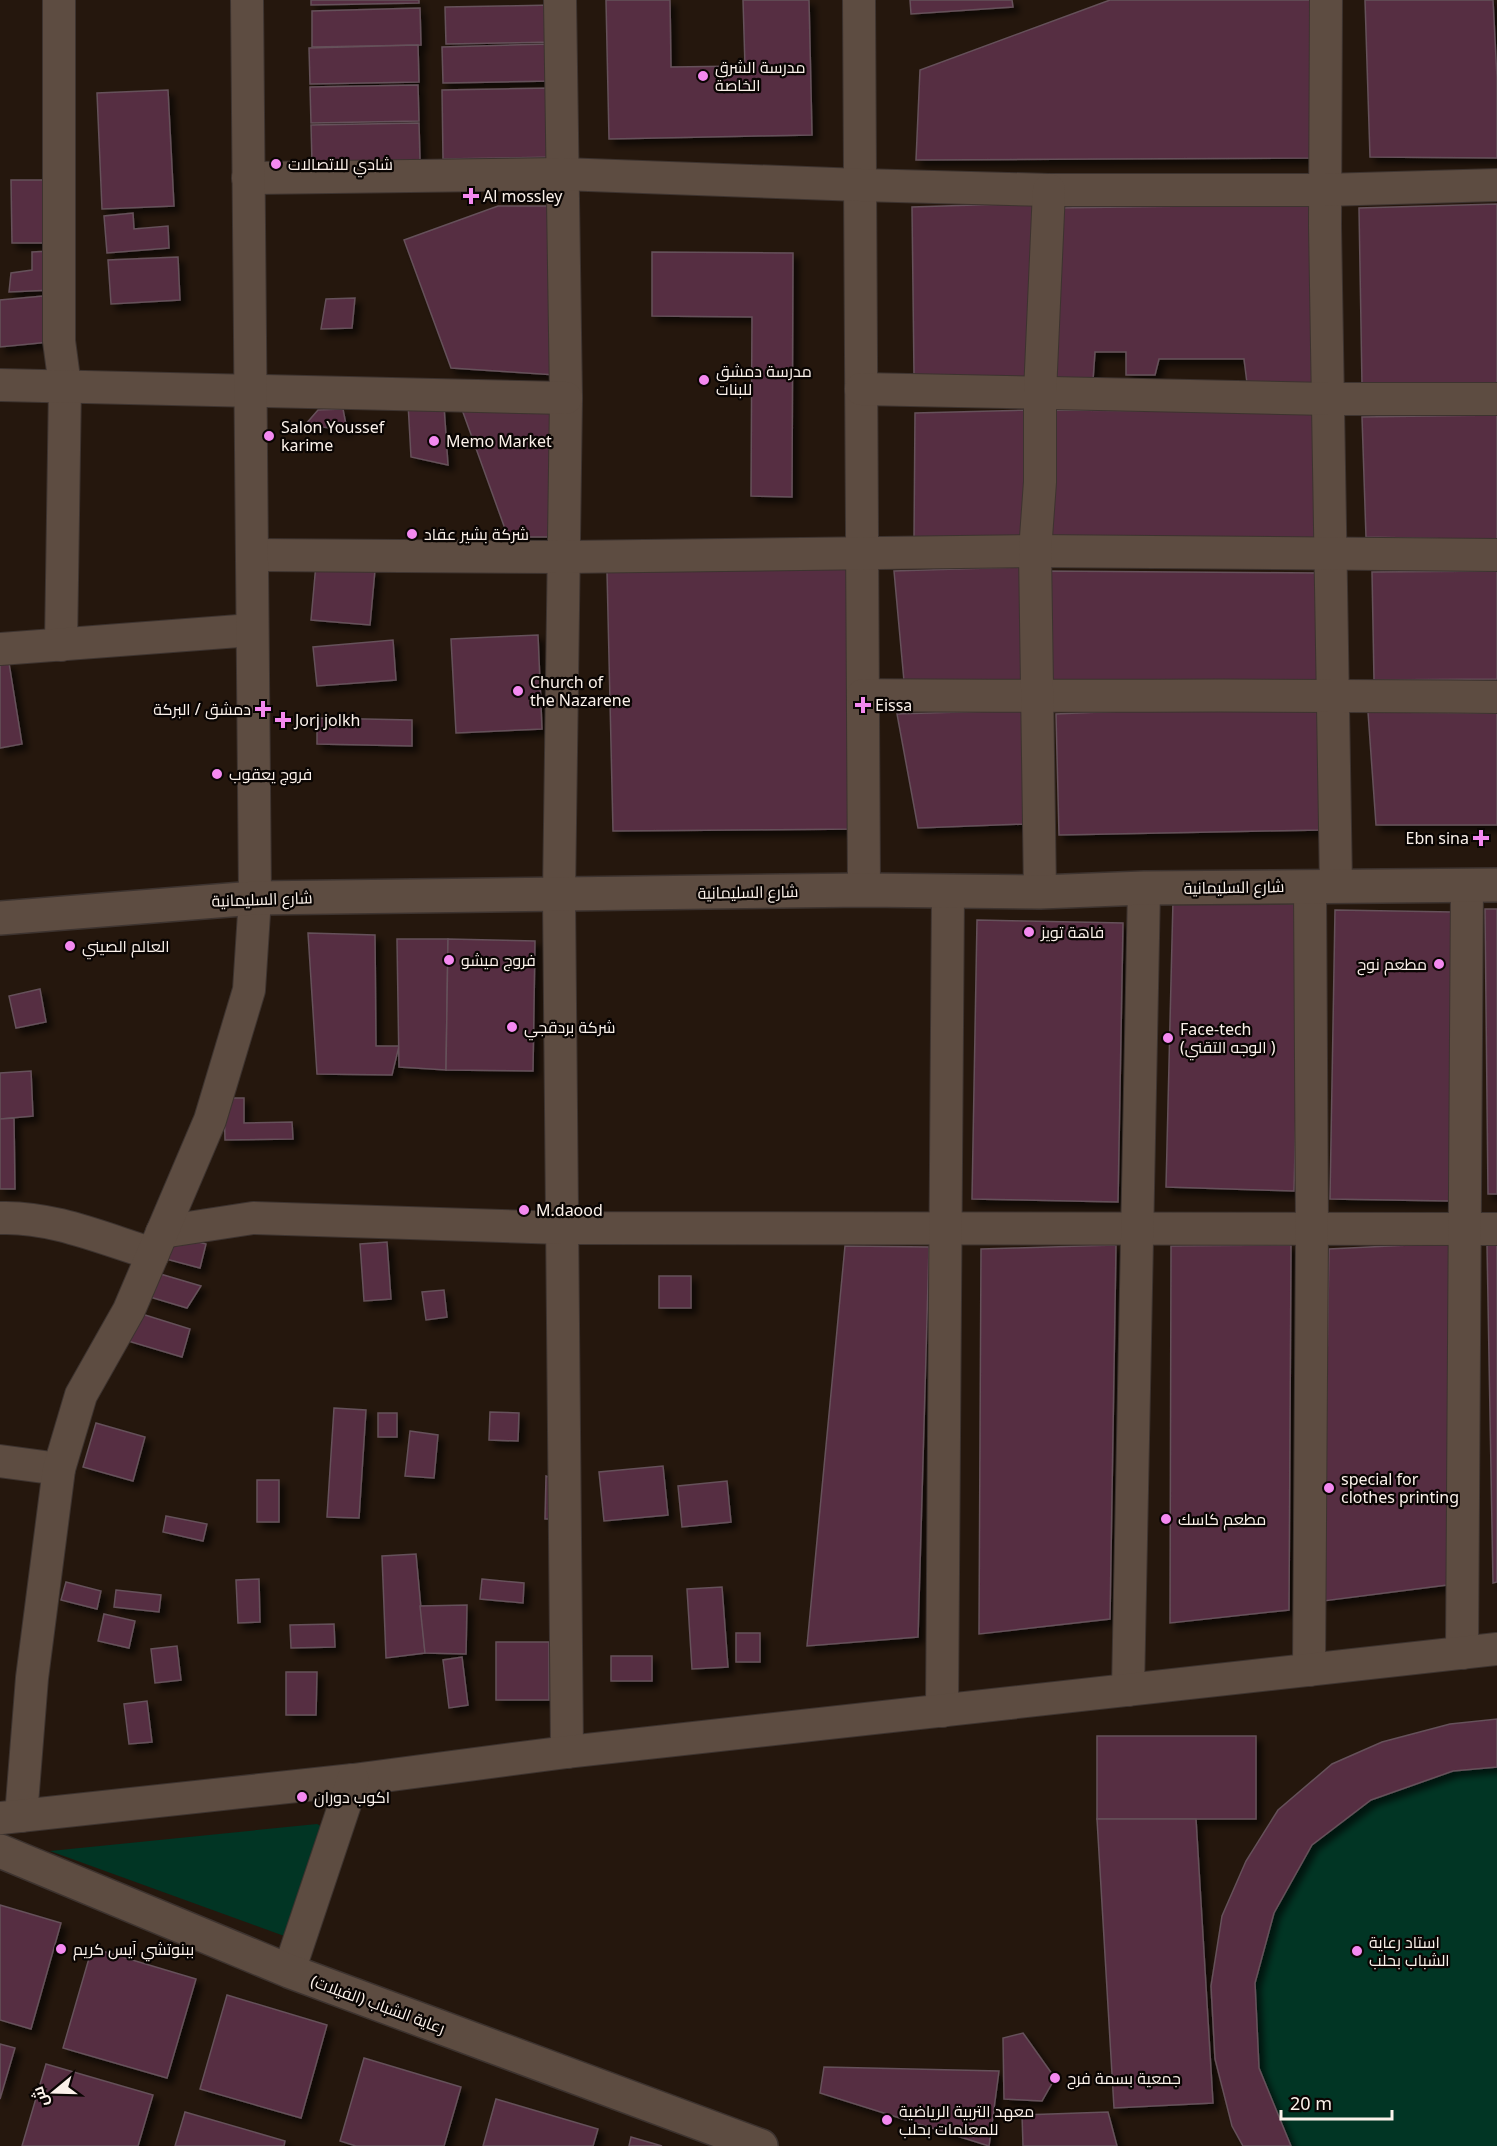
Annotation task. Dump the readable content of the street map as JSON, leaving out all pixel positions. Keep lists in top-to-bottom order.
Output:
{
  "streets": {
    "main road": ["شارع السليمانية", "رعاية الشباب (الفيلات)"]
  },
  "places": {
    "other": [
      "مدرسة الشرق الخاصة",
      "شادي للاتصالات",
      "مدرسة دمشق للبنات",
      "Salon Youssef karime",
      "Memo Market",
      "شركة بشير عقاد",
      "Church of the Nazarene",
      "فروج يعقوب",
      "فاهة تويز",
      "العالم الصيني",
      "فروج ميشو",
      "مطعم نوح",
      "شركة بردقجي",
      "Face-tech (الوجه التقني )",
      "M.daood",
      "special for clothes printing",
      "مطعم كاسك",
      "اكوب دوران",
      "ببنوتشي آيس كريم",
      "استاد رعاية الشباب بحلب",
      "جمعية بسمة فرح",
      "معهد التربية الرياضية للمعلمات بحلب"
    ],
    "health": [
      "Al mossley",
      "Eissa",
      "دمشق / البركة",
      "Jorj jolkh",
      "Ebn sina"
    ]
  },
  "scale_bar": "20 m",
  "north": "left"
}
